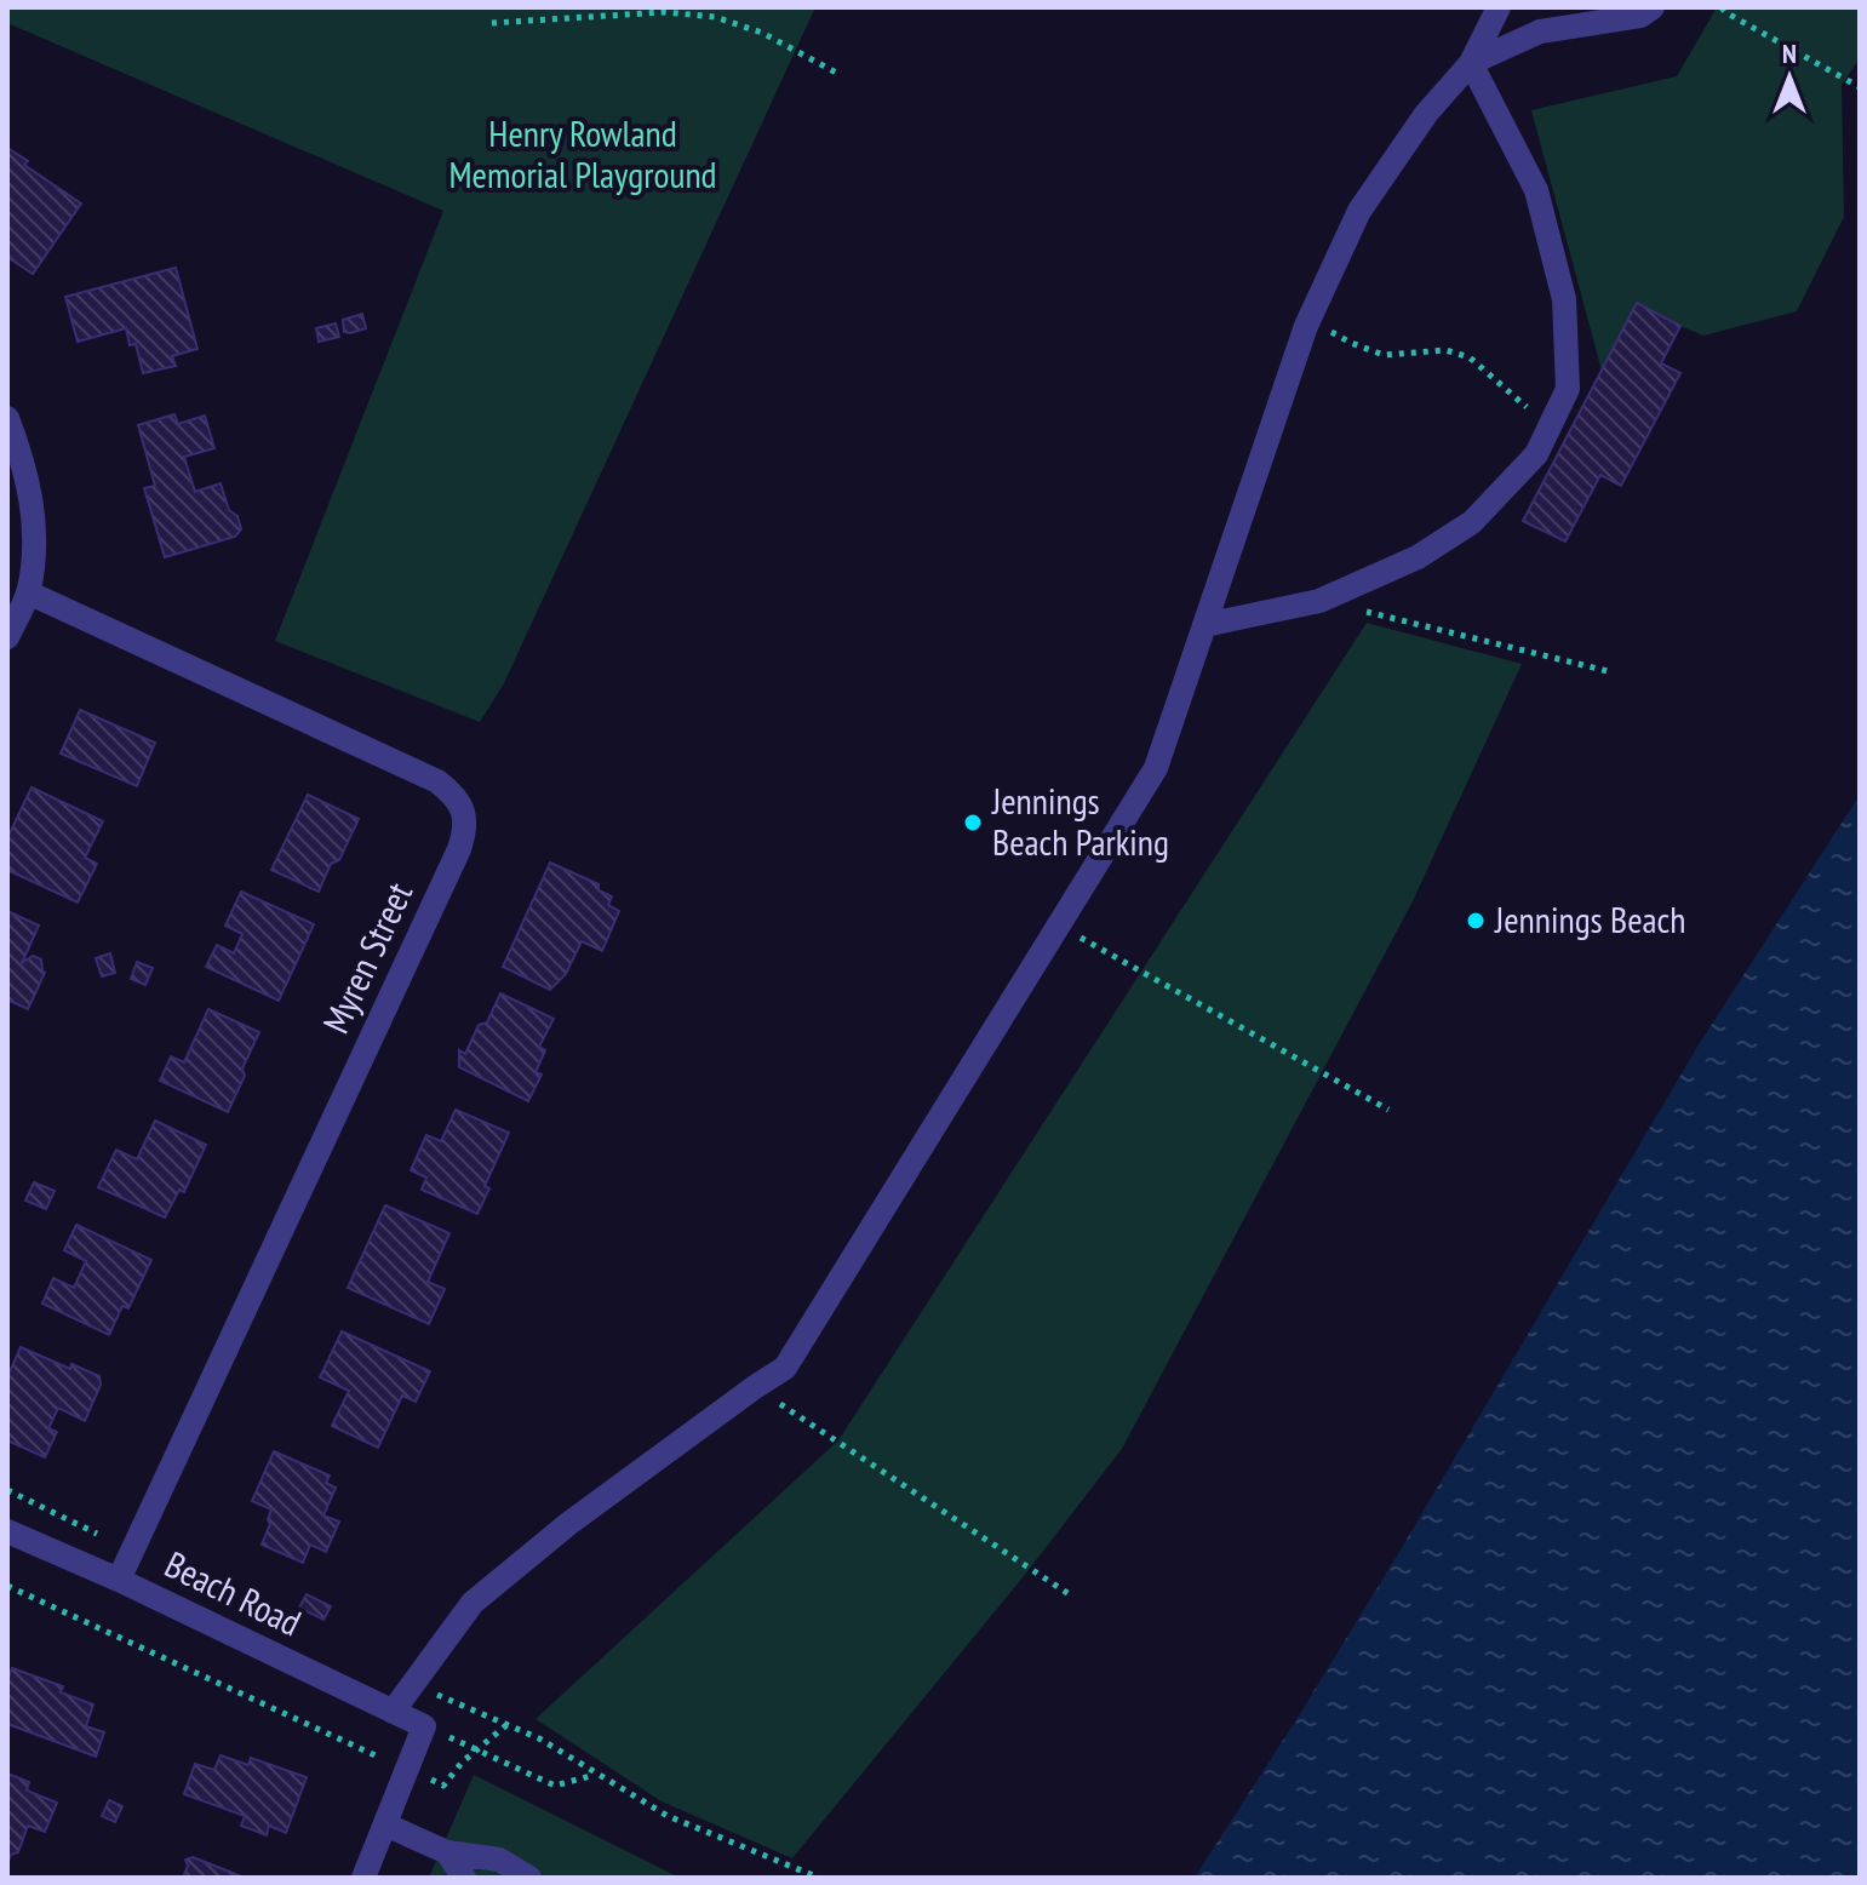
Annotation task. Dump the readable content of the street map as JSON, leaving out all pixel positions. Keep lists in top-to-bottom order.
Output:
{
  "streets": {
    "street": ["Myren Street", "Beach Road"]
  },
  "crossings": [
    ["Myren Street", "Beach Road"]
  ],
  "parks": ["Henry Rowland Memorial Playground"],
  "places": ["Jennings Beach Parking", "Jennings Beach"],
  "north": "top"
}
